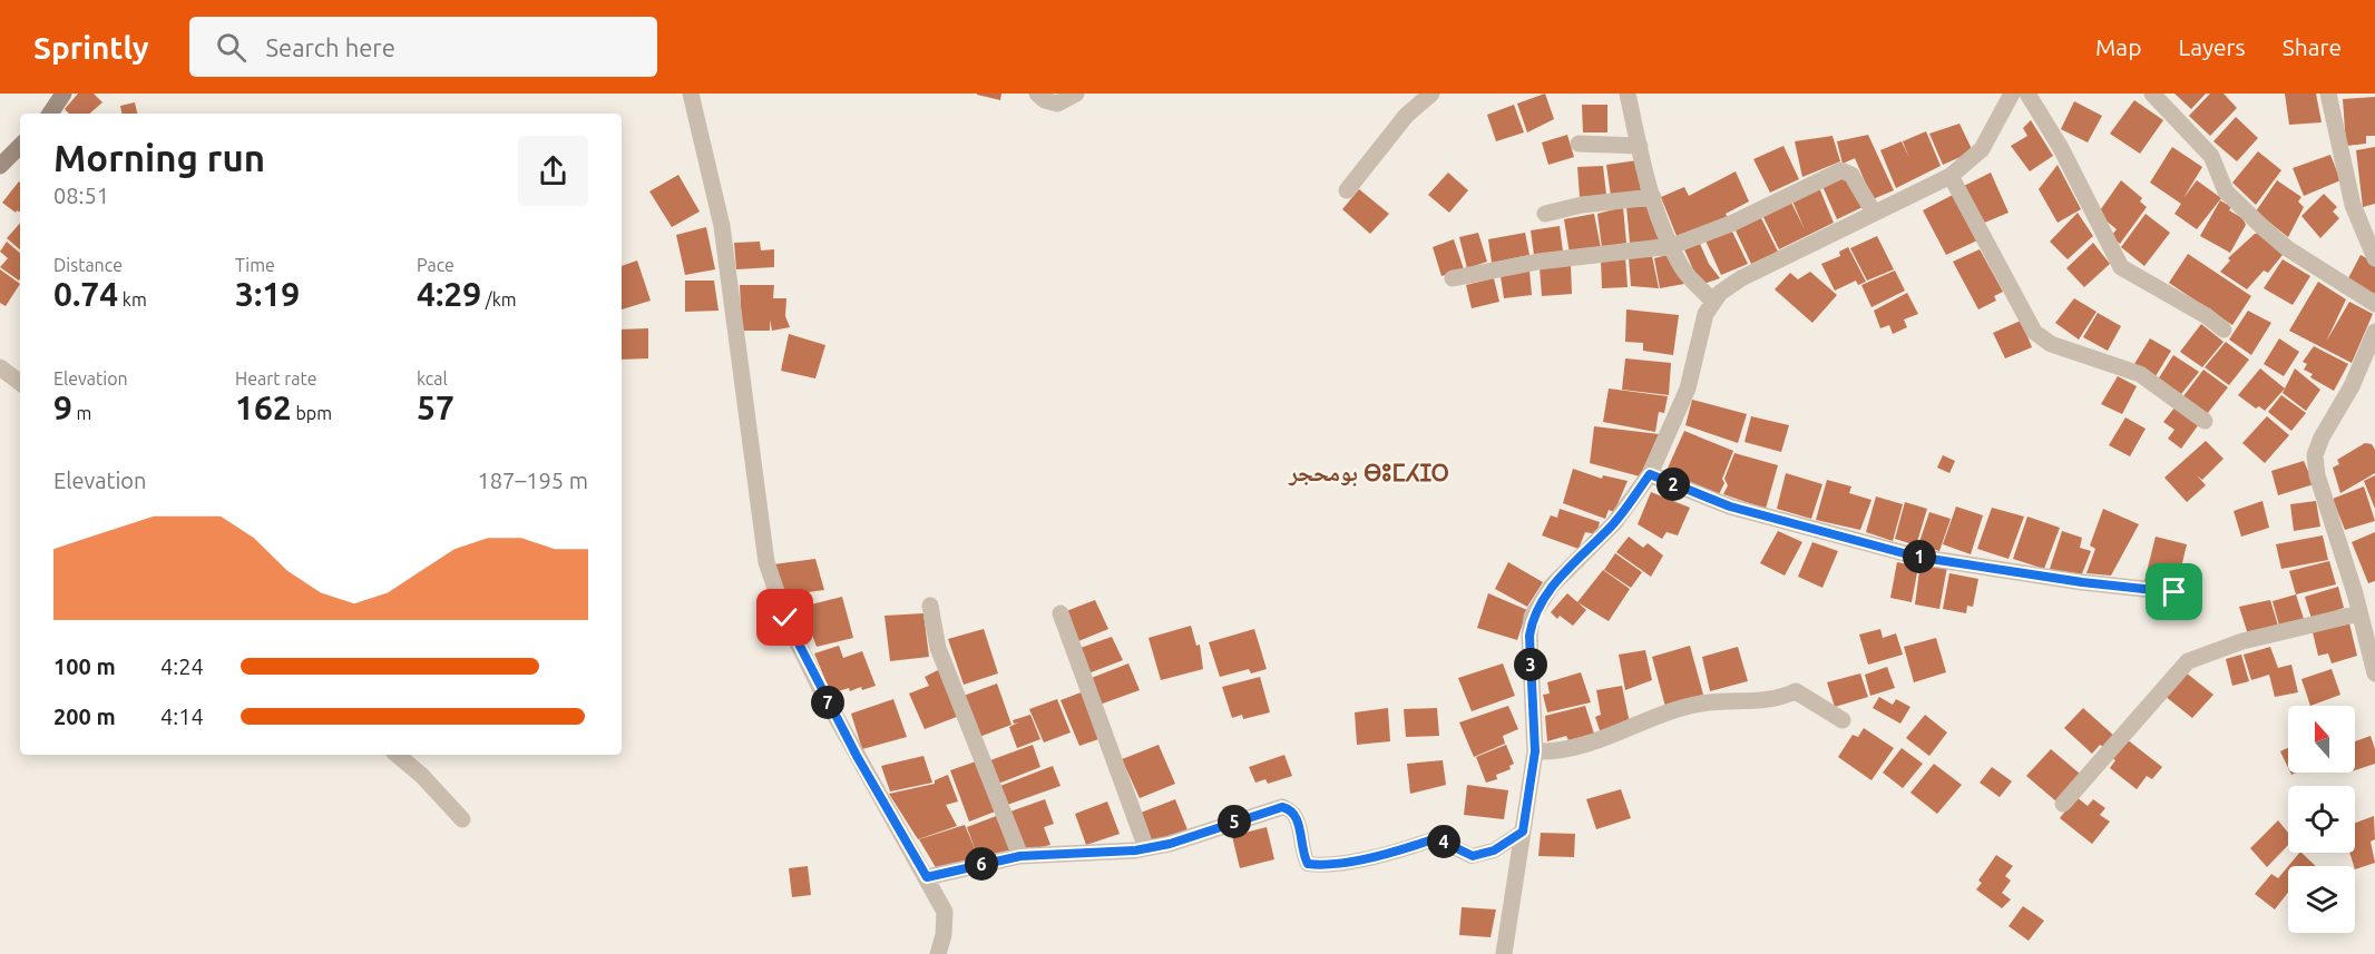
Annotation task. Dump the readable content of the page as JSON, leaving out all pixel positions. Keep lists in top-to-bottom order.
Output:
{
  "districts": ["بومحجر ⴱⵓⵎⵃⵊⵔ"],
  "north": "top",
  "page": {
    "header": "Sprintly",
    "search": "Search here",
    "nav": ["Map", "Layers", "Share"],
    "heading": ["Morning run", "08:51"],
    "stats": [
      ["Distance", "0.74 km"],
      ["Time", "3:19"],
      ["Pace", "4:29 /km"],
      ["Elevation", "9 m"],
      ["Heart rate", "162 bpm"],
      ["kcal", "57"]
    ],
    "chart": ["Elevation", "187–195 m"],
    "pins": [
      "2",
      "1",
      "3",
      "7",
      "5",
      "4",
      "6"
    ],
    "list": [
      {
        "name": "100 m",
        "note": "4:24"
      },
      {
        "name": "200 m",
        "note": "4:14"
      }
    ]
  }
}
